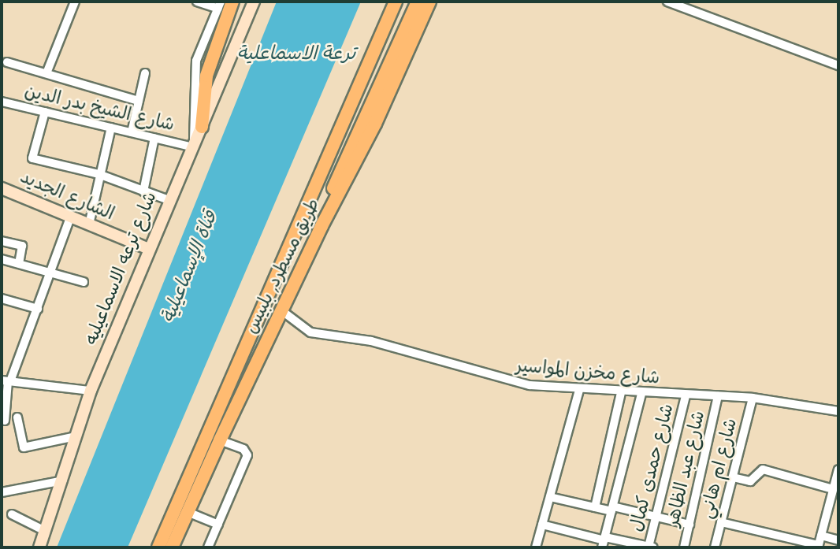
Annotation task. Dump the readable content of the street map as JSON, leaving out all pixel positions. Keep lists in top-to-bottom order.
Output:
{
  "streets": {
    "main road": ["الشارع الجديد", "طريق مسطرد, بلبيس", "شارع ترعه الاسماعيليه"],
    "street": [
      "شارع الشيخ بدر الدين",
      "شارع مخزن المواسير",
      "شارع حمدى كمال",
      "شارع عبد الظاهر",
      "شارع ام هاني"
    ]
  },
  "crossings": [
    ["شارع الشيخ بدر الدين", "شارع ترعه الاسماعيليه"],
    ["الشارع الجديد", "شارع ترعه الاسماعيليه"],
    ["طريق مسطرد, بلبيس", "شارع مخزن المواسير"],
    ["شارع مخزن المواسير", "شارع حمدى كمال"],
    ["شارع مخزن المواسير", "شارع عبد الظاهر"],
    ["شارع مخزن المواسير", "شارع ام هاني"]
  ],
  "water": ["ترعة الاسماعلية", "قناة الإسماعيلية"]
}
